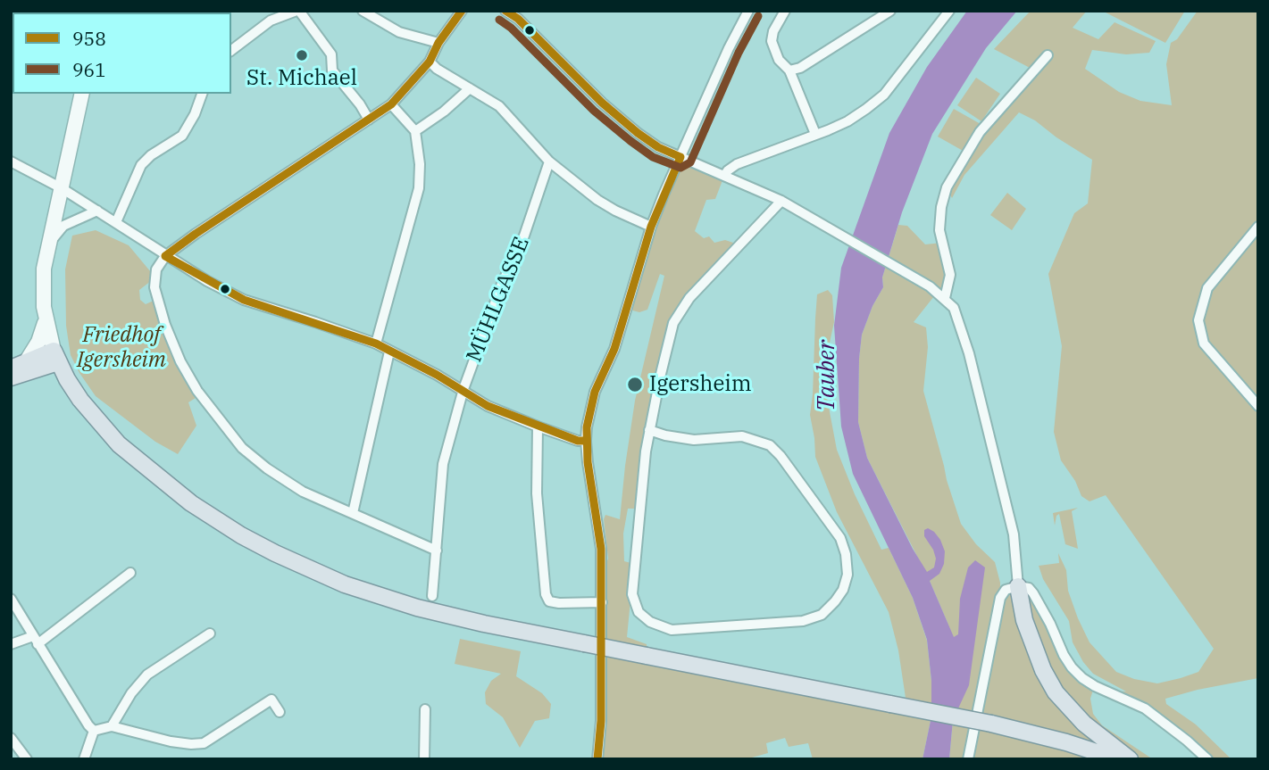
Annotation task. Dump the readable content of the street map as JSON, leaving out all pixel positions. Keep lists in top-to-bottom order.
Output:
{
  "streets": {
    "street": ["MÜHLGASSE"]
  },
  "water": ["Tauber"],
  "parks": ["Friedhof Igersheim"],
  "places": ["St. Michael", "Igersheim"],
  "lines": ["transit line 958", "transit line 961"],
  "legend": ["958", "961"]
}
